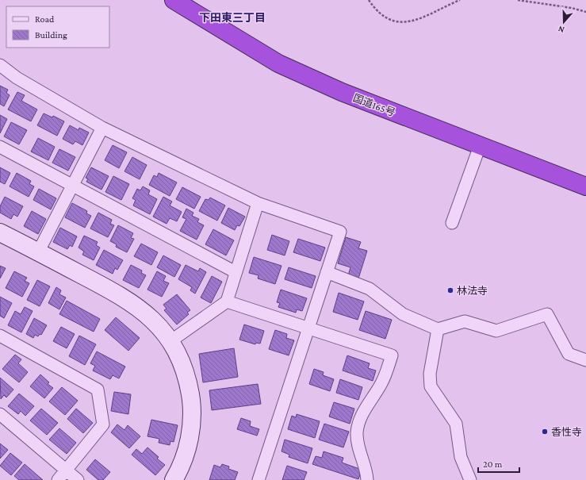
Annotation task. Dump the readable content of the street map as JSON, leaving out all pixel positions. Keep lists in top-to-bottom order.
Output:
{
  "streets": {
    "highway": ["国道165号"]
  },
  "districts": ["下田東三丁目"],
  "places": ["林法寺", "香性寺"],
  "legend": ["Road", "Building"],
  "scale_bar": "20 m",
  "north": "bottom"
}
